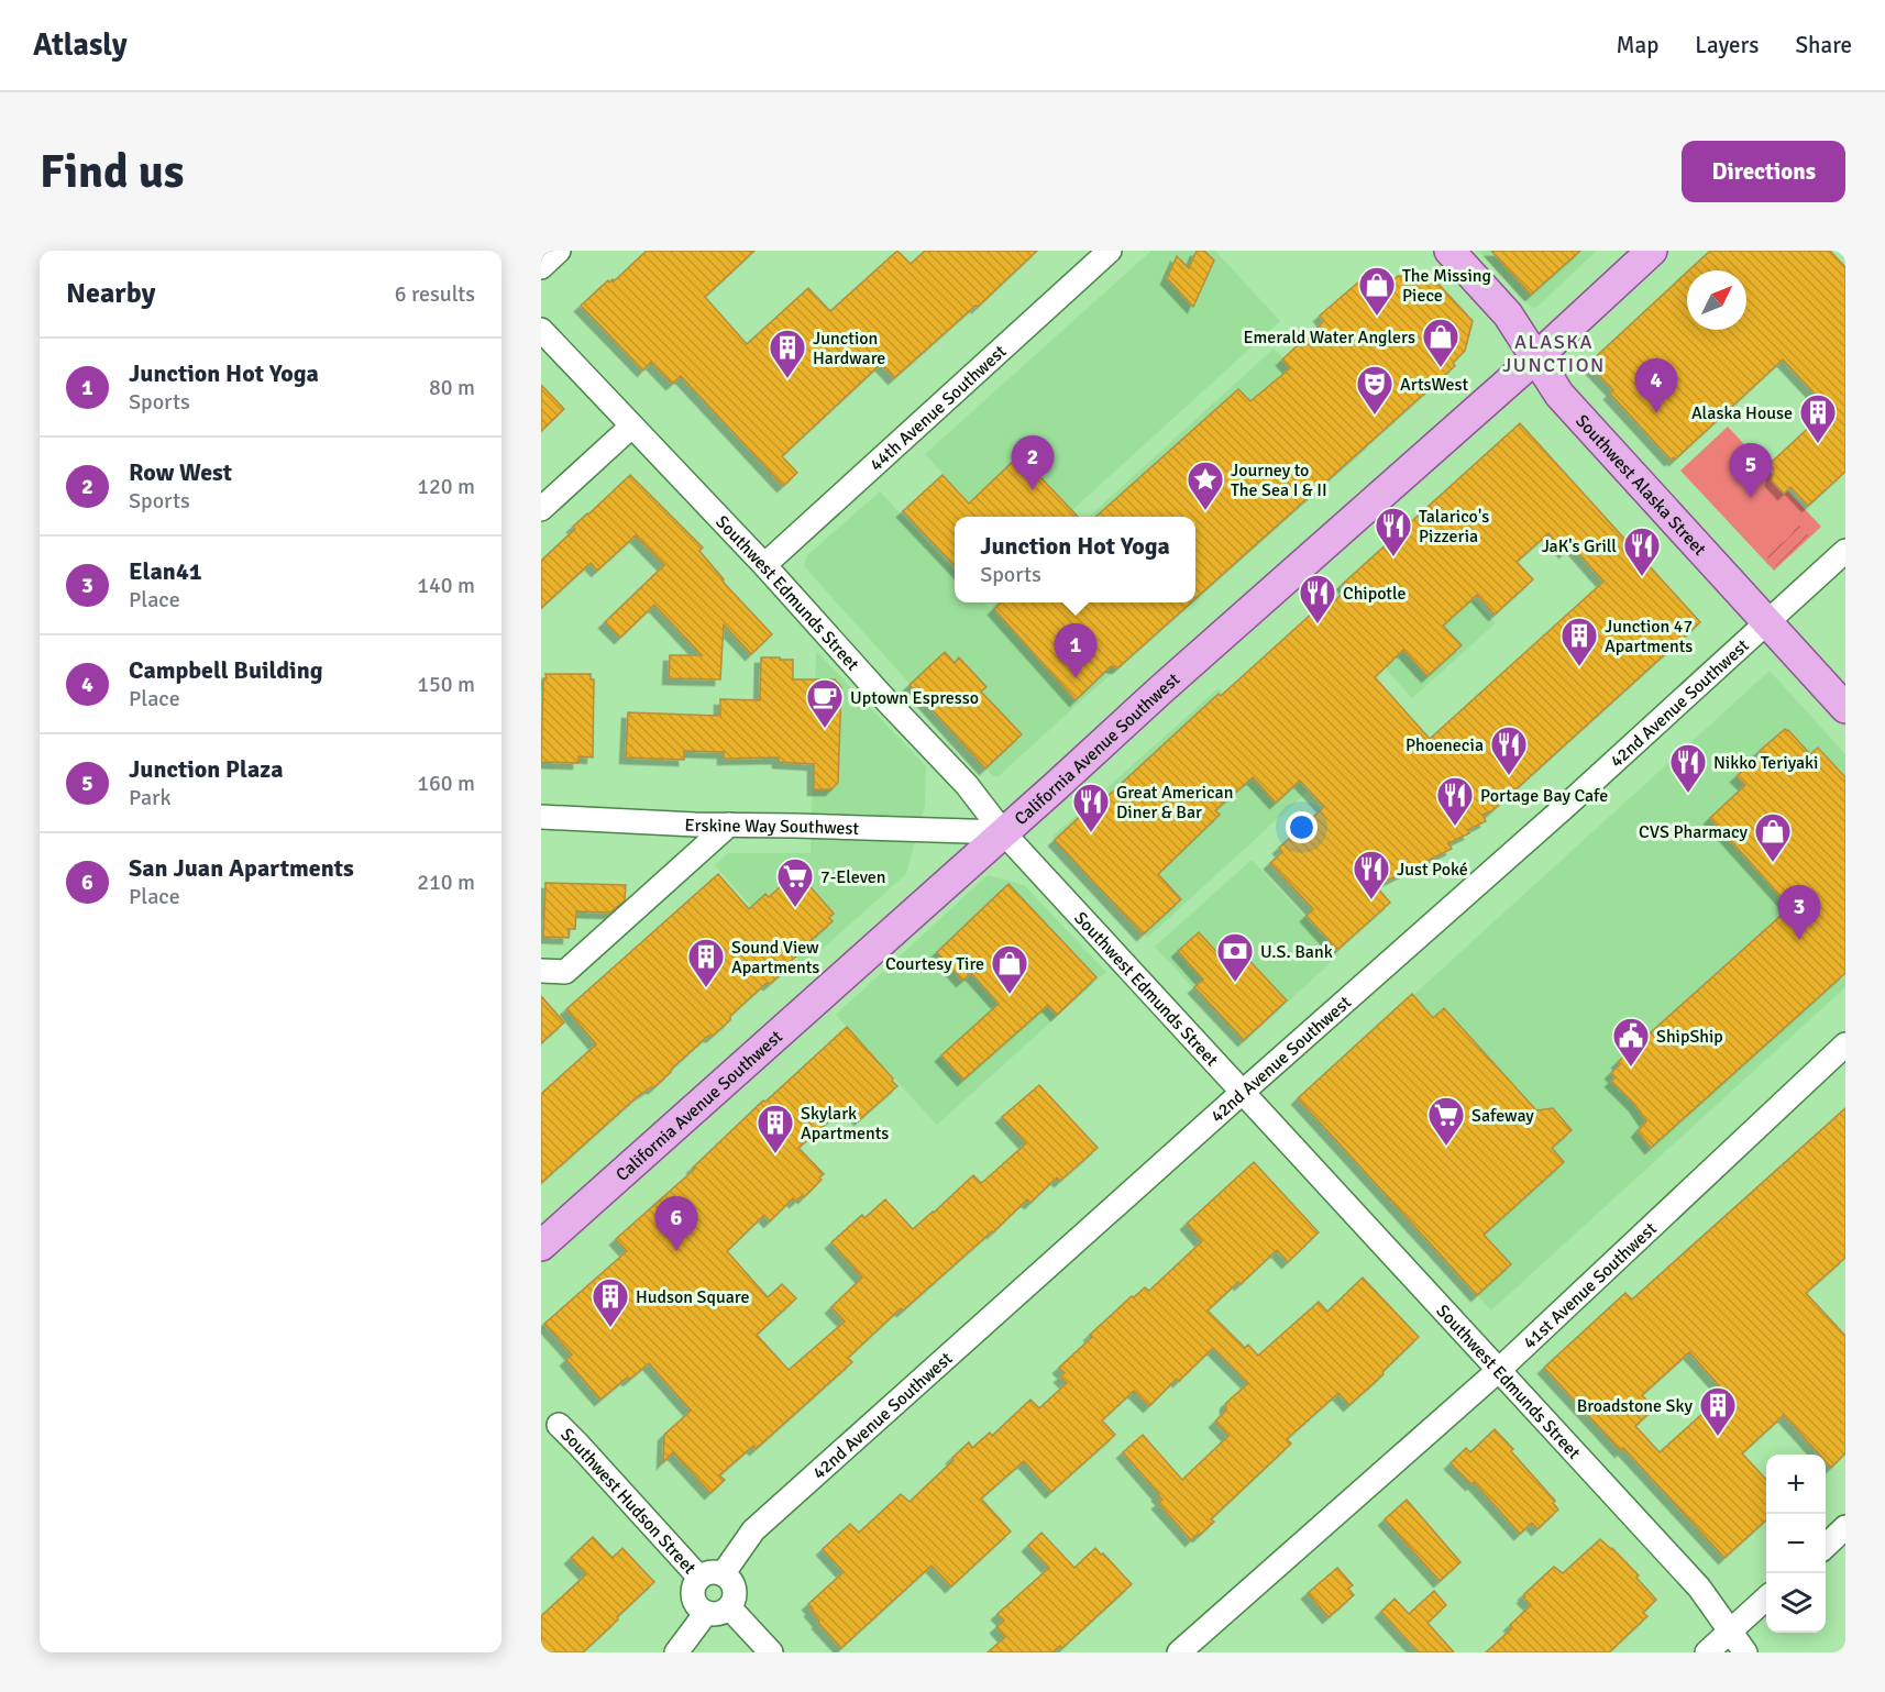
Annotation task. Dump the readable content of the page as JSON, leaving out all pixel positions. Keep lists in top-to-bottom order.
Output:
{
  "streets": {
    "main road": ["Southwest Alaska Street", "California Avenue Southwest"],
    "street": [
      "44th Avenue Southwest",
      "Southwest Edmunds Street",
      "42nd Avenue Southwest",
      "Erskine Way Southwest",
      "41st Avenue Southwest",
      "Southwest Hudson Street"
    ]
  },
  "crossings": [
    ["44th Avenue Southwest", "Southwest Edmunds Street"],
    ["Southwest Alaska Street", "42nd Avenue Southwest"],
    ["Southwest Alaska Street", "California Avenue Southwest"],
    ["Southwest Edmunds Street", "42nd Avenue Southwest"],
    ["Southwest Edmunds Street", "California Avenue Southwest"],
    ["Southwest Edmunds Street", "Erskine Way Southwest"],
    ["Southwest Edmunds Street", "41st Avenue Southwest"],
    ["42nd Avenue Southwest", "Southwest Hudson Street"],
    ["California Avenue Southwest", "Erskine Way Southwest"]
  ],
  "districts": ["ALASKA JUNCTION"],
  "places": {
    "shop": [
      "The Missing Piece",
      "Emerald Water Anglers",
      "CVS Pharmacy",
      "Courtesy Tire"
    ],
    "building": [
      "Junction Hardware",
      "Alaska House",
      "Junction 47 Apartments",
      "Sound View Apartments",
      "Skylark Apartments",
      "Hudson Square",
      "Broadstone Sky"
    ],
    "theatre": ["ArtsWest"],
    "place": ["Journey to The Sea I & II"],
    "restaurant": [
      "Talarico's Pizzeria",
      "JaK's Grill",
      "Chipotle",
      "Phoenecia",
      "Nikko Teriyaki",
      "Portage Bay Cafe",
      "Great American Diner & Bar",
      "Just Poké"
    ],
    "cafe": ["Uptown Espresso"],
    "supermarket": ["7-Eleven", "Safeway"],
    "bank": ["U.S. Bank"],
    "public building": ["ShipShip"]
  },
  "north": "top right",
  "page": {
    "header": "Atlasly",
    "nav": ["Map", "Layers", "Share"],
    "buttons": "Directions",
    "title": "Find us",
    "heading": ["Nearby", "6 results"],
    "list": [
      {
        "mark": "1",
        "name": "Junction Hot Yoga",
        "note": "Sports",
        "value": "80 m"
      },
      {
        "mark": "2",
        "name": "Row West",
        "note": "Sports",
        "value": "120 m"
      },
      {
        "mark": "3",
        "name": "Elan41",
        "note": "Place",
        "value": "140 m"
      },
      {
        "mark": "4",
        "name": "Campbell Building",
        "note": "Place",
        "value": "150 m"
      },
      {
        "mark": "5",
        "name": "Junction Plaza",
        "note": "Park",
        "value": "160 m"
      },
      {
        "mark": "6",
        "name": "San Juan Apartments",
        "note": "Place",
        "value": "210 m"
      }
    ],
    "pins": [
      "4",
      "2",
      "5",
      "1",
      "3",
      "6"
    ],
    "popup": ["Junction Hot Yoga", "Sports"],
    "map_buttons": ["+", "−"]
  }
}
